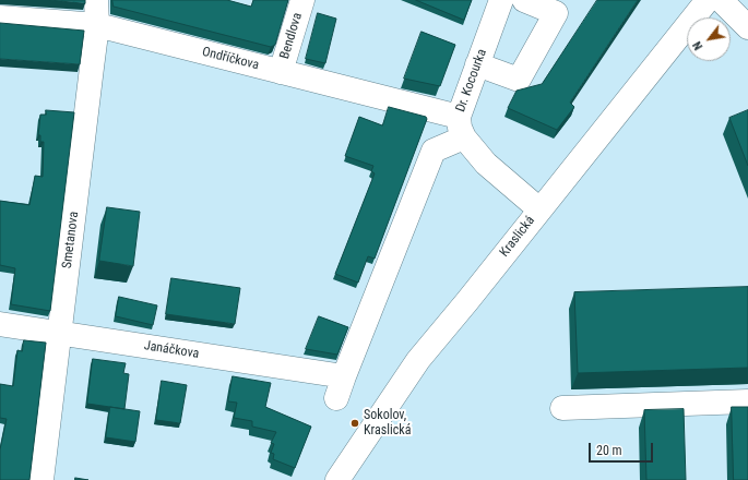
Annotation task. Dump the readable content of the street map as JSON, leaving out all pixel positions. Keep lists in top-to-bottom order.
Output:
{
  "streets": {
    "street": [
      "Bendlova",
      "Ondříčkova",
      "Dr. Kocourka",
      "Kraslická",
      "Smetanova",
      "Janáčkova"
    ]
  },
  "crossings": [
    ["Bendlova", "Ondříčkova"],
    ["Ondříčkova", "Dr. Kocourka"],
    ["Ondříčkova", "Smetanova"],
    ["Ondříčkova", "Janáčkova"],
    ["Dr. Kocourka", "Janáčkova"],
    ["Smetanova", "Janáčkova"]
  ],
  "places": ["Sokolov, Kraslická"],
  "scale_bar": "20 m",
  "north": "bottom left"
}
